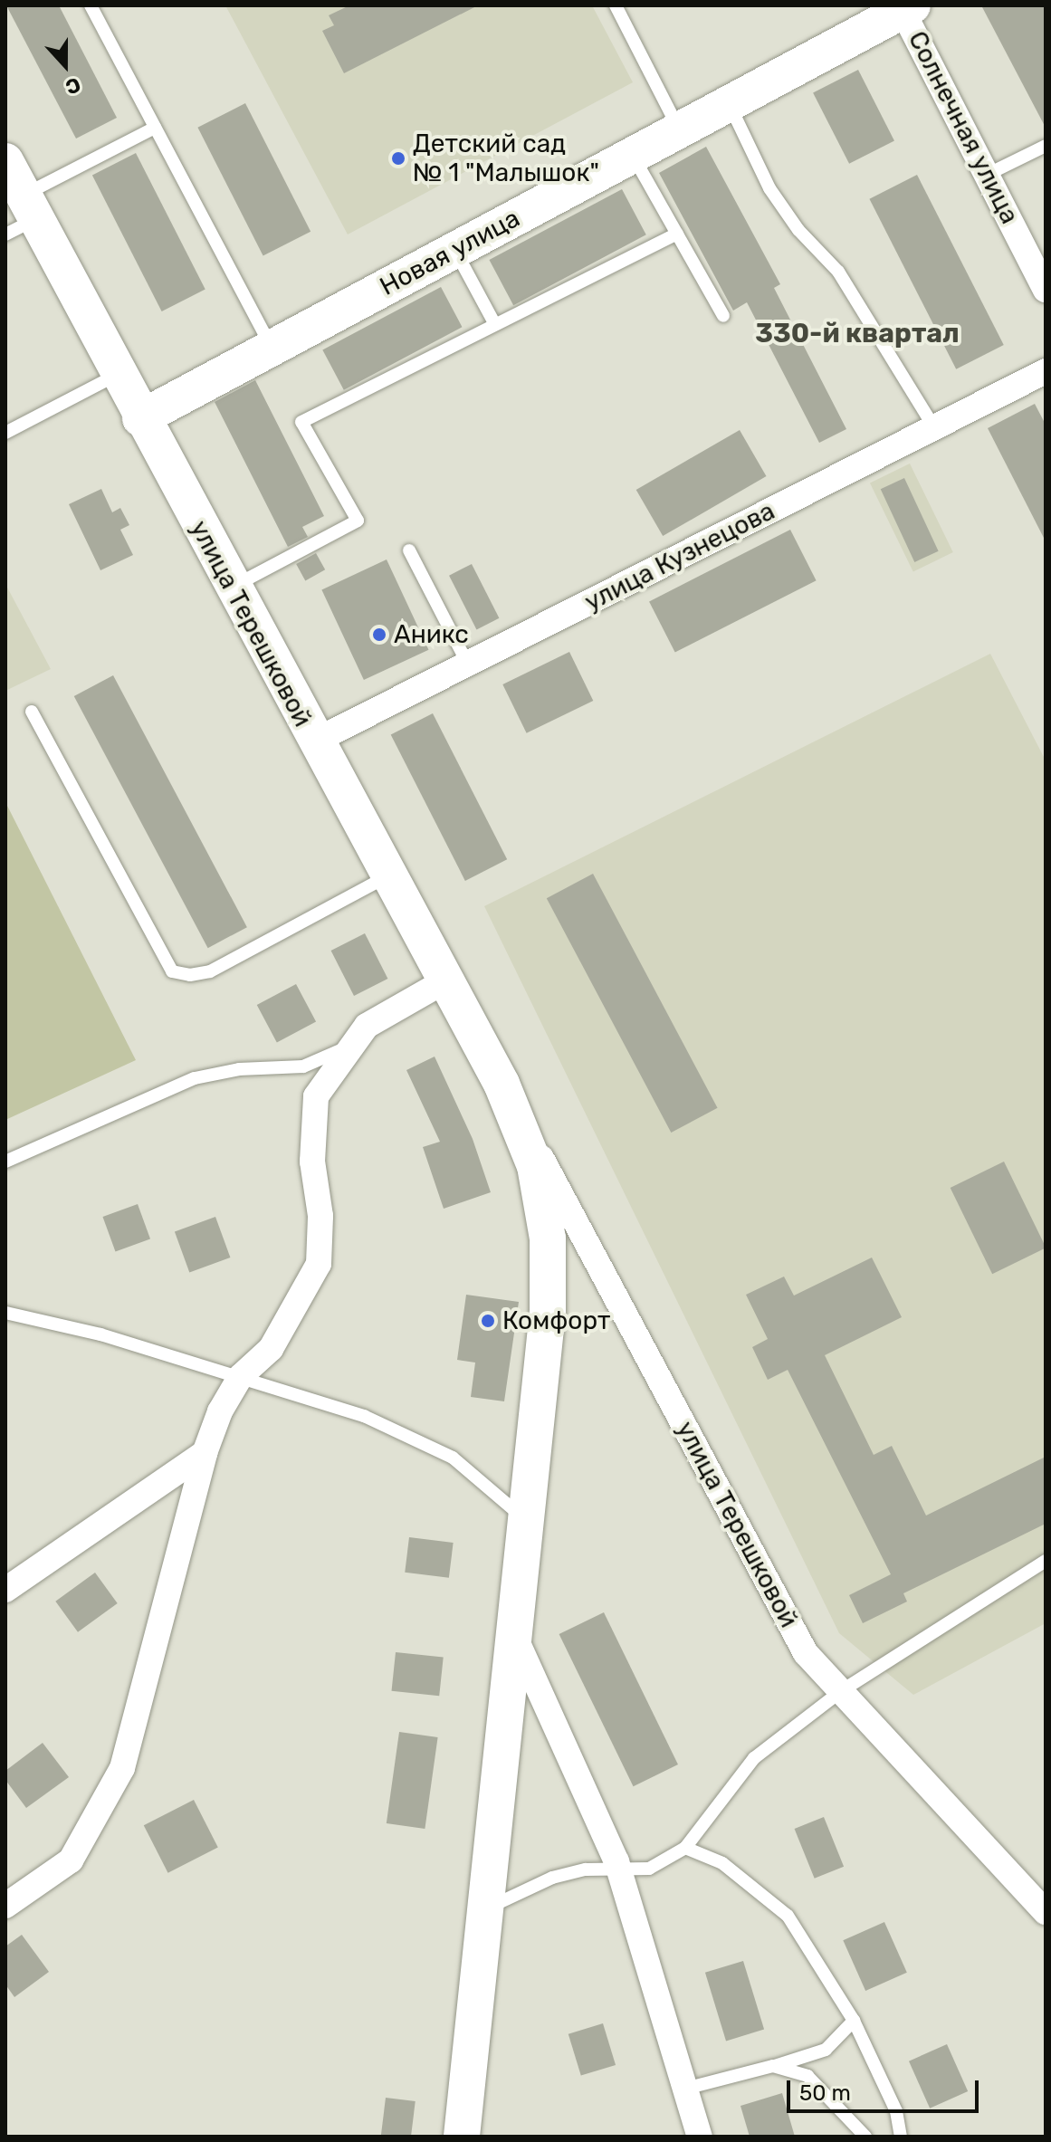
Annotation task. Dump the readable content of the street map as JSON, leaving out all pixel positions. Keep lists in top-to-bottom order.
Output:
{
  "streets": {
    "main road": ["Новая улица", "улица Терешковой"],
    "street": ["Солнечная улица", "улица Кузнецова"]
  },
  "crossings": [
    ["Солнечная улица", "Новая улица"],
    ["Новая улица", "улица Терешковой"],
    ["улица Кузнецова", "улица Терешковой"]
  ],
  "districts": ["330-й квартал"],
  "places": ["Детский сад № 1 \"Малышок\"", "Аникс", "Комфорт"],
  "scale_bar": "50 m",
  "north": "bottom"
}
